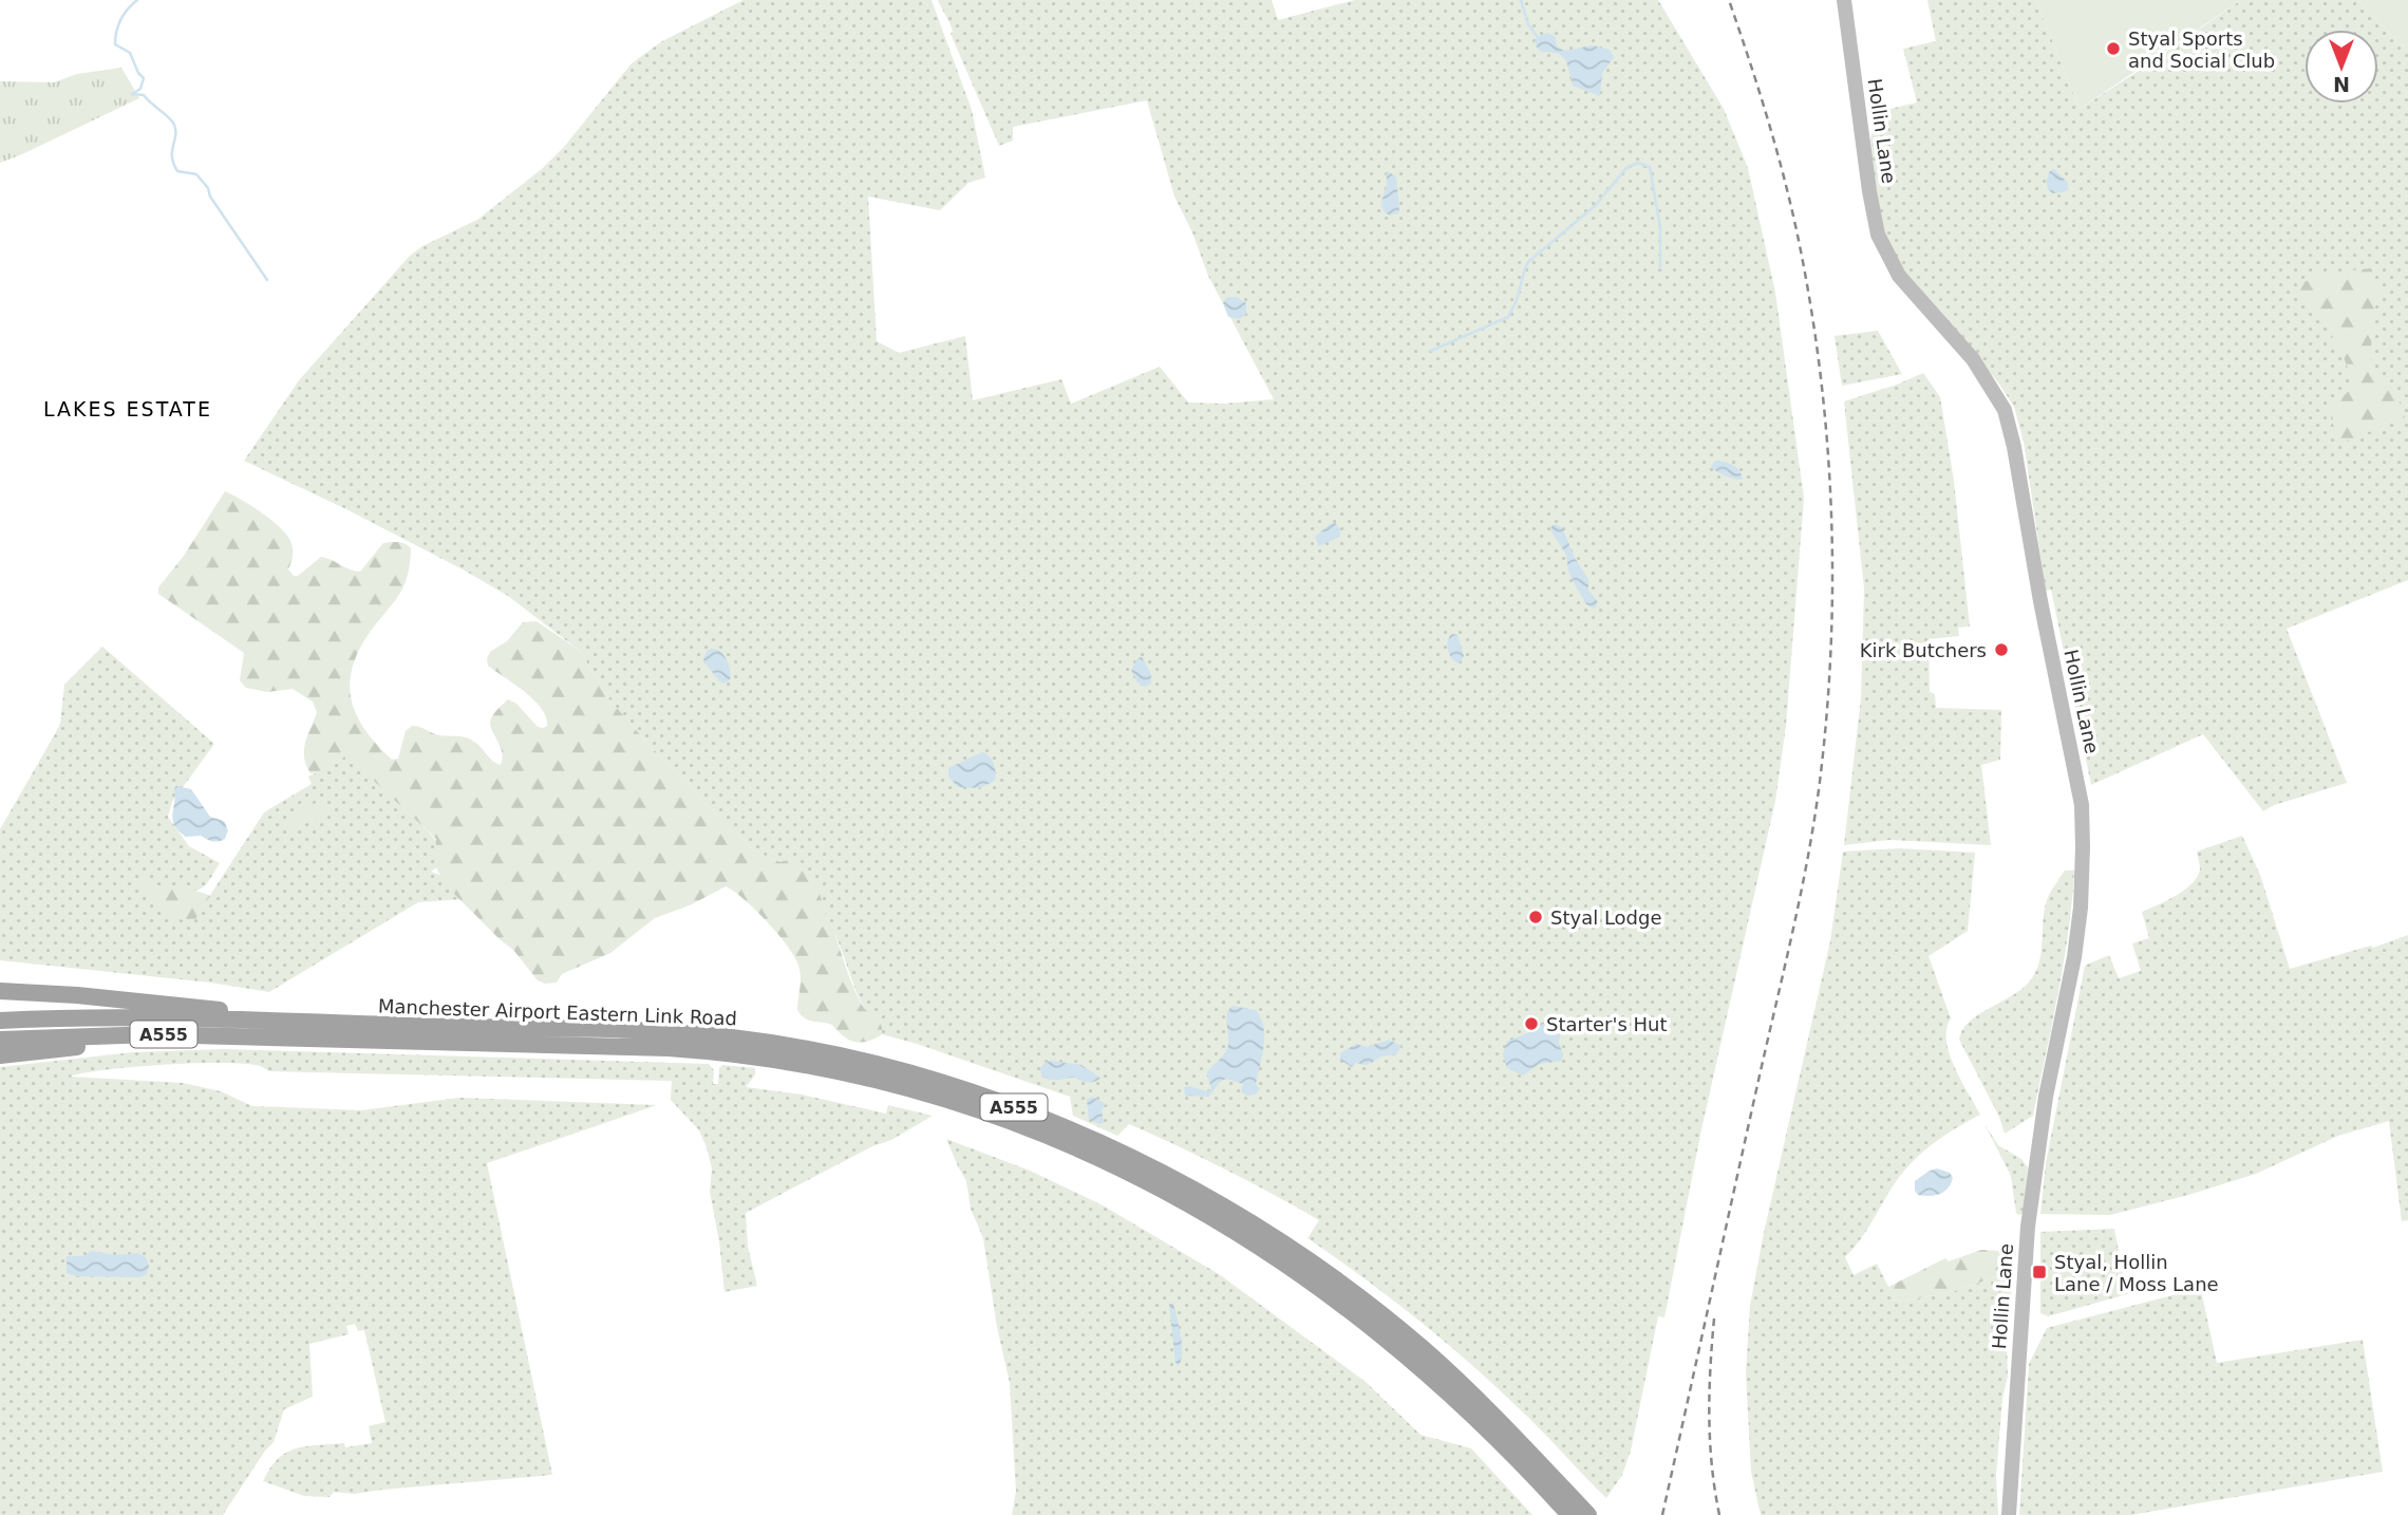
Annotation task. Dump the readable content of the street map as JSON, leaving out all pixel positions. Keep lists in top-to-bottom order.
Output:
{
  "streets": {
    "highway": ["Manchester Airport Eastern Link Road", "A555"],
    "main road": ["Hollin Lane"]
  },
  "districts": ["LAKES ESTATE"],
  "places": {
    "other": [
      "Styal Sports and Social Club",
      "Kirk Butchers",
      "Styal Lodge",
      "Starter's Hut"
    ],
    "transit": ["Styal, Hollin Lane / Moss Lane"]
  },
  "north": "bottom"
}
